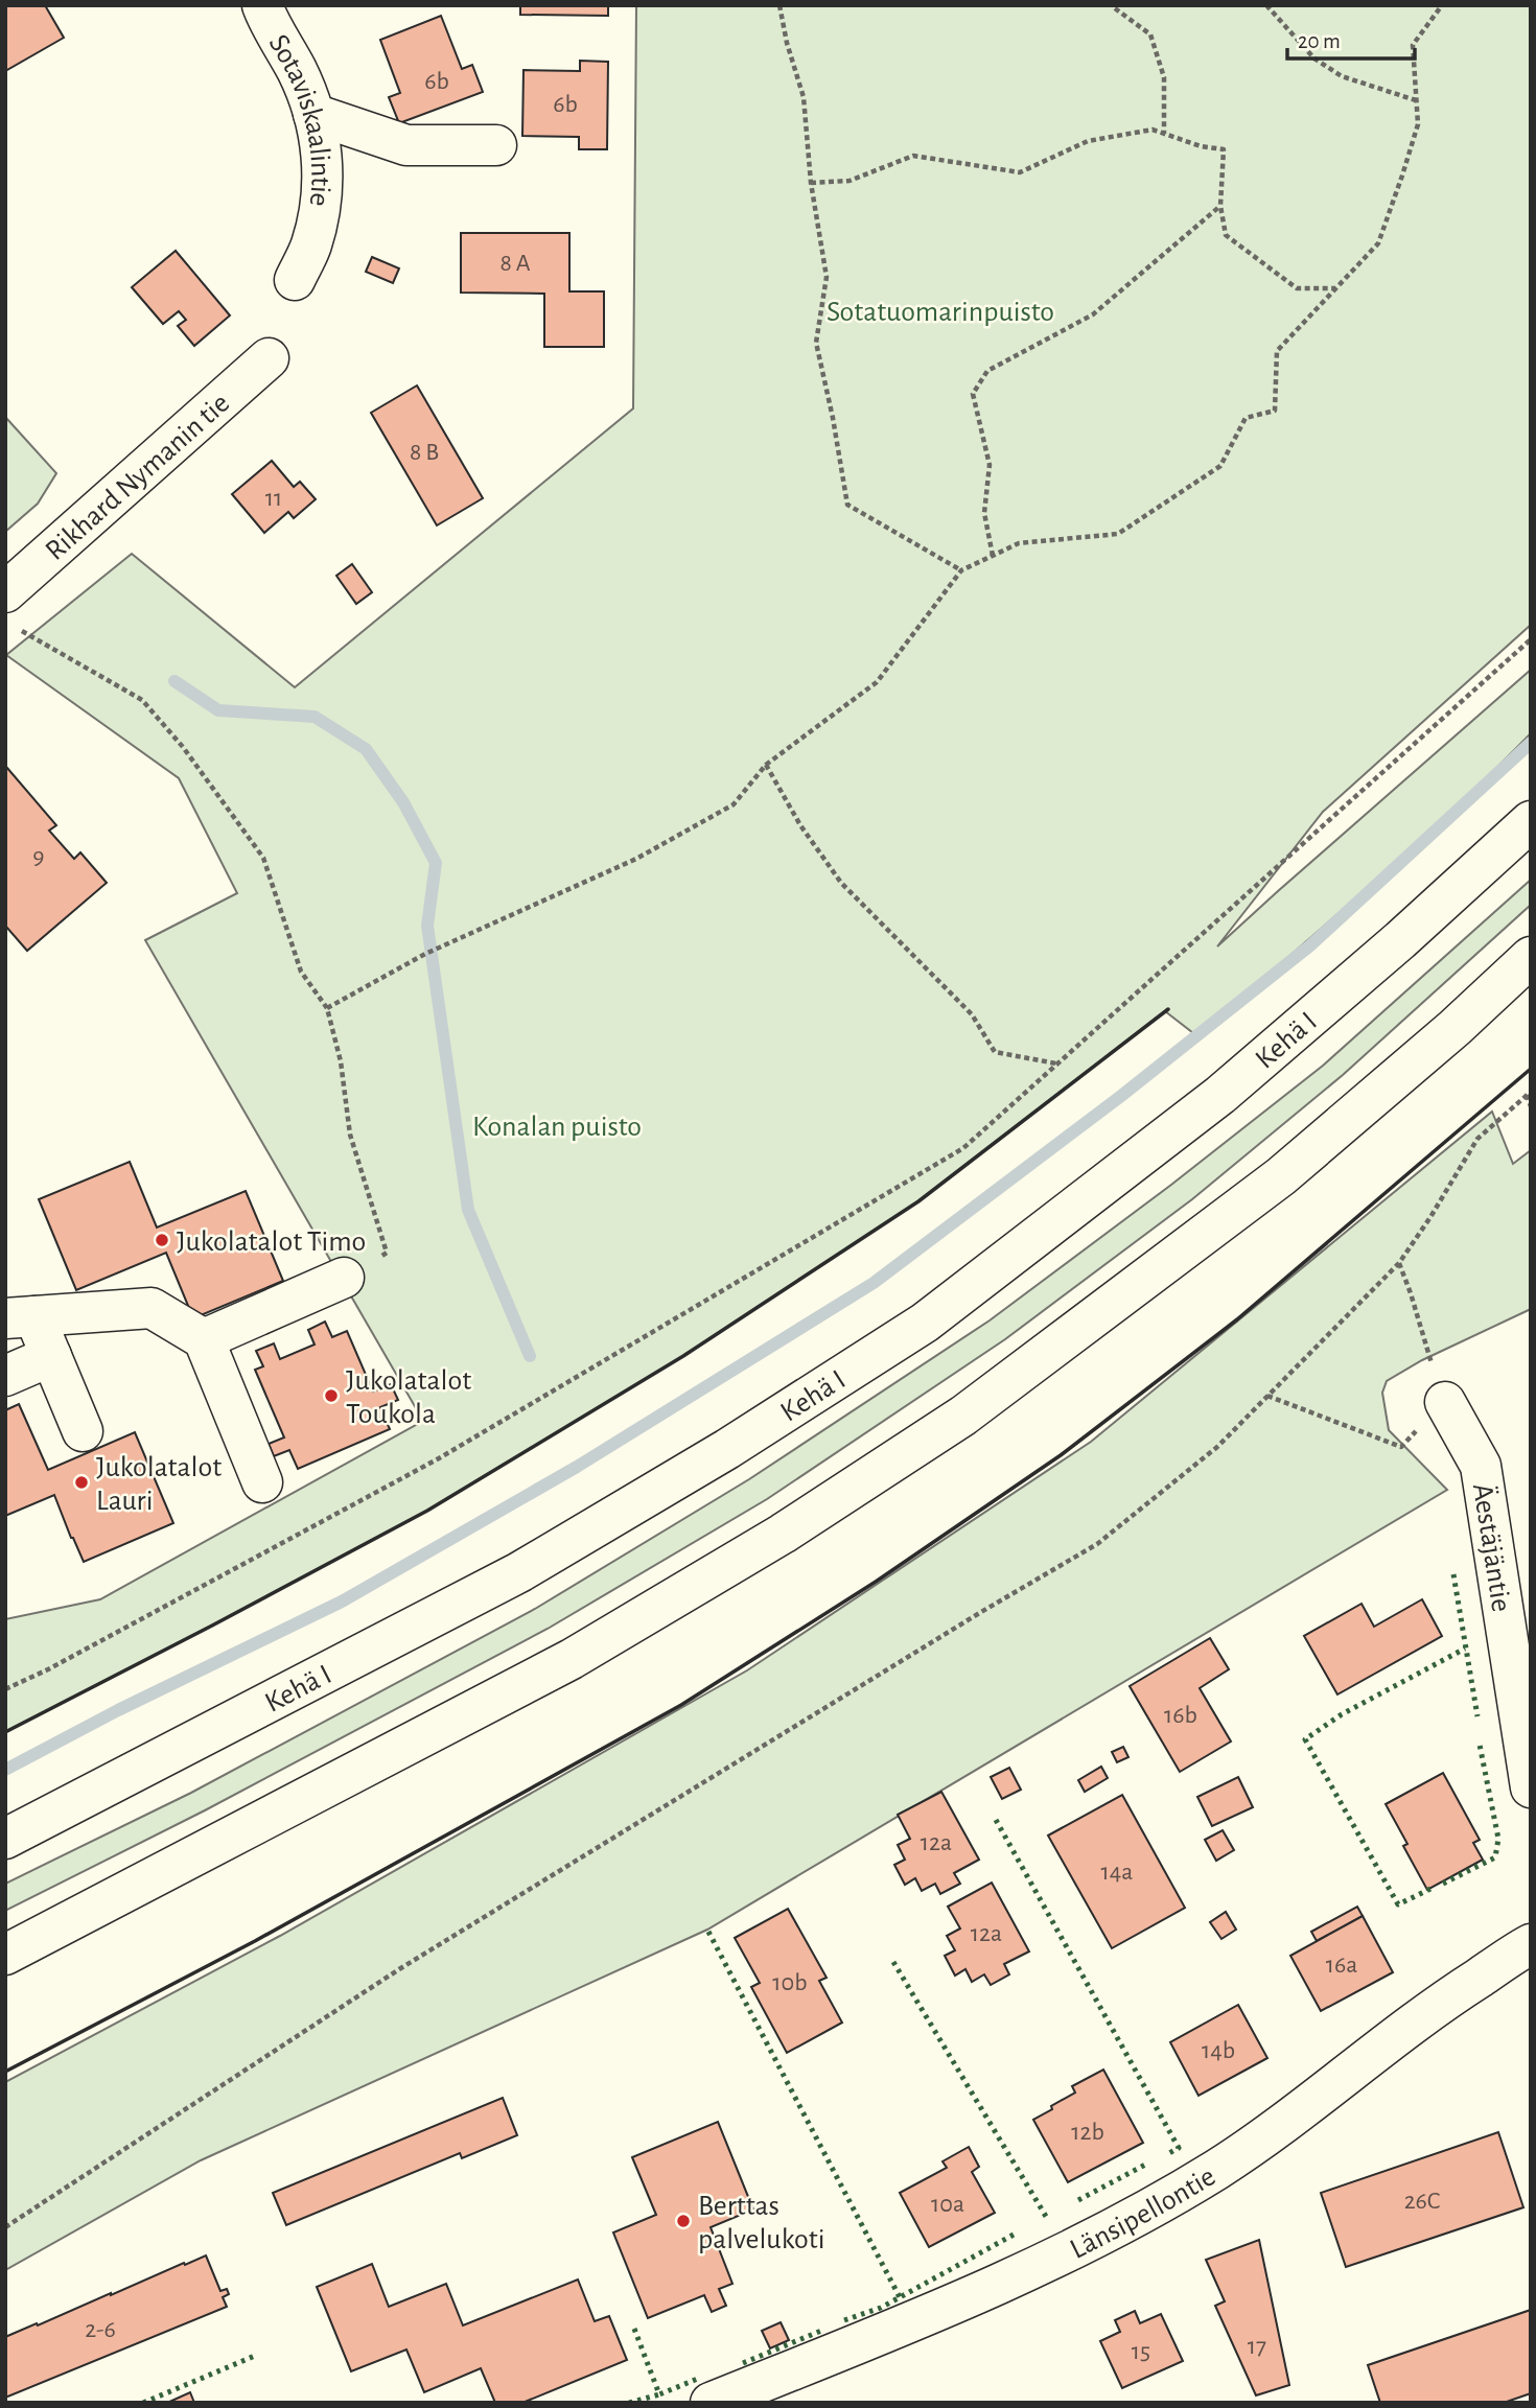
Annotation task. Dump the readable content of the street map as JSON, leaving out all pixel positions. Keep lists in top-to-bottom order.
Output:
{
  "streets": {
    "main road": [
      "Sotaviskaalintie",
      "Rikhard Nymanin tie",
      "Kehä I",
      "Äestäjäntie",
      "Länsipellontie"
    ]
  },
  "parks": ["Sotatuomarinpuisto", "Konalan puisto"],
  "places": [
    "Jukolatalot Timo",
    "Jukolatalot Toukola",
    "Jukolatalot Lauri",
    "Berttas palvelukoti"
  ],
  "house_numbers": [
    "6b",
    "6b",
    "8 A",
    "8 B",
    "11",
    "9",
    "16b",
    "12a",
    "14a",
    "12a",
    "16a",
    "10b",
    "14b",
    "12b",
    "26C",
    "10a",
    "2-6",
    "17",
    "15"
  ],
  "scale_bar": "20 m"
}
